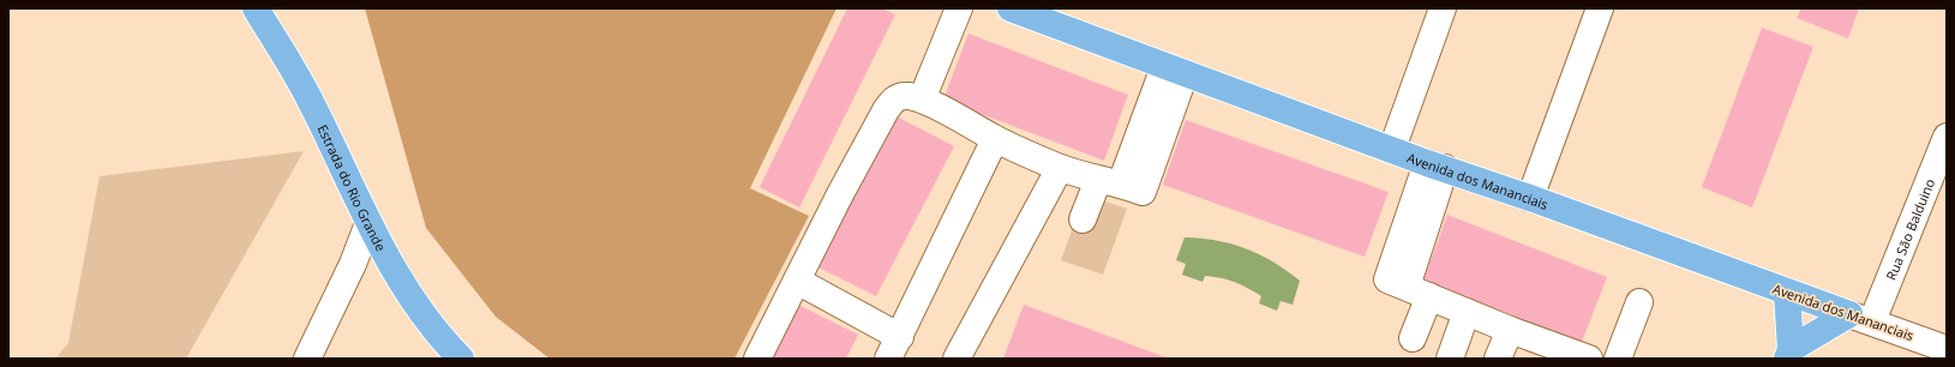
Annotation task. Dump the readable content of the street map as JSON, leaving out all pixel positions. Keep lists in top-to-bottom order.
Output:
{
  "streets": {
    "main road": ["Avenida dos Mananciais", "Estrada do Rio Grande"],
    "street": ["Rua São Balduino"]
  },
  "crossings": [
    ["Avenida dos Mananciais", "Rua São Balduino"]
  ]
}
